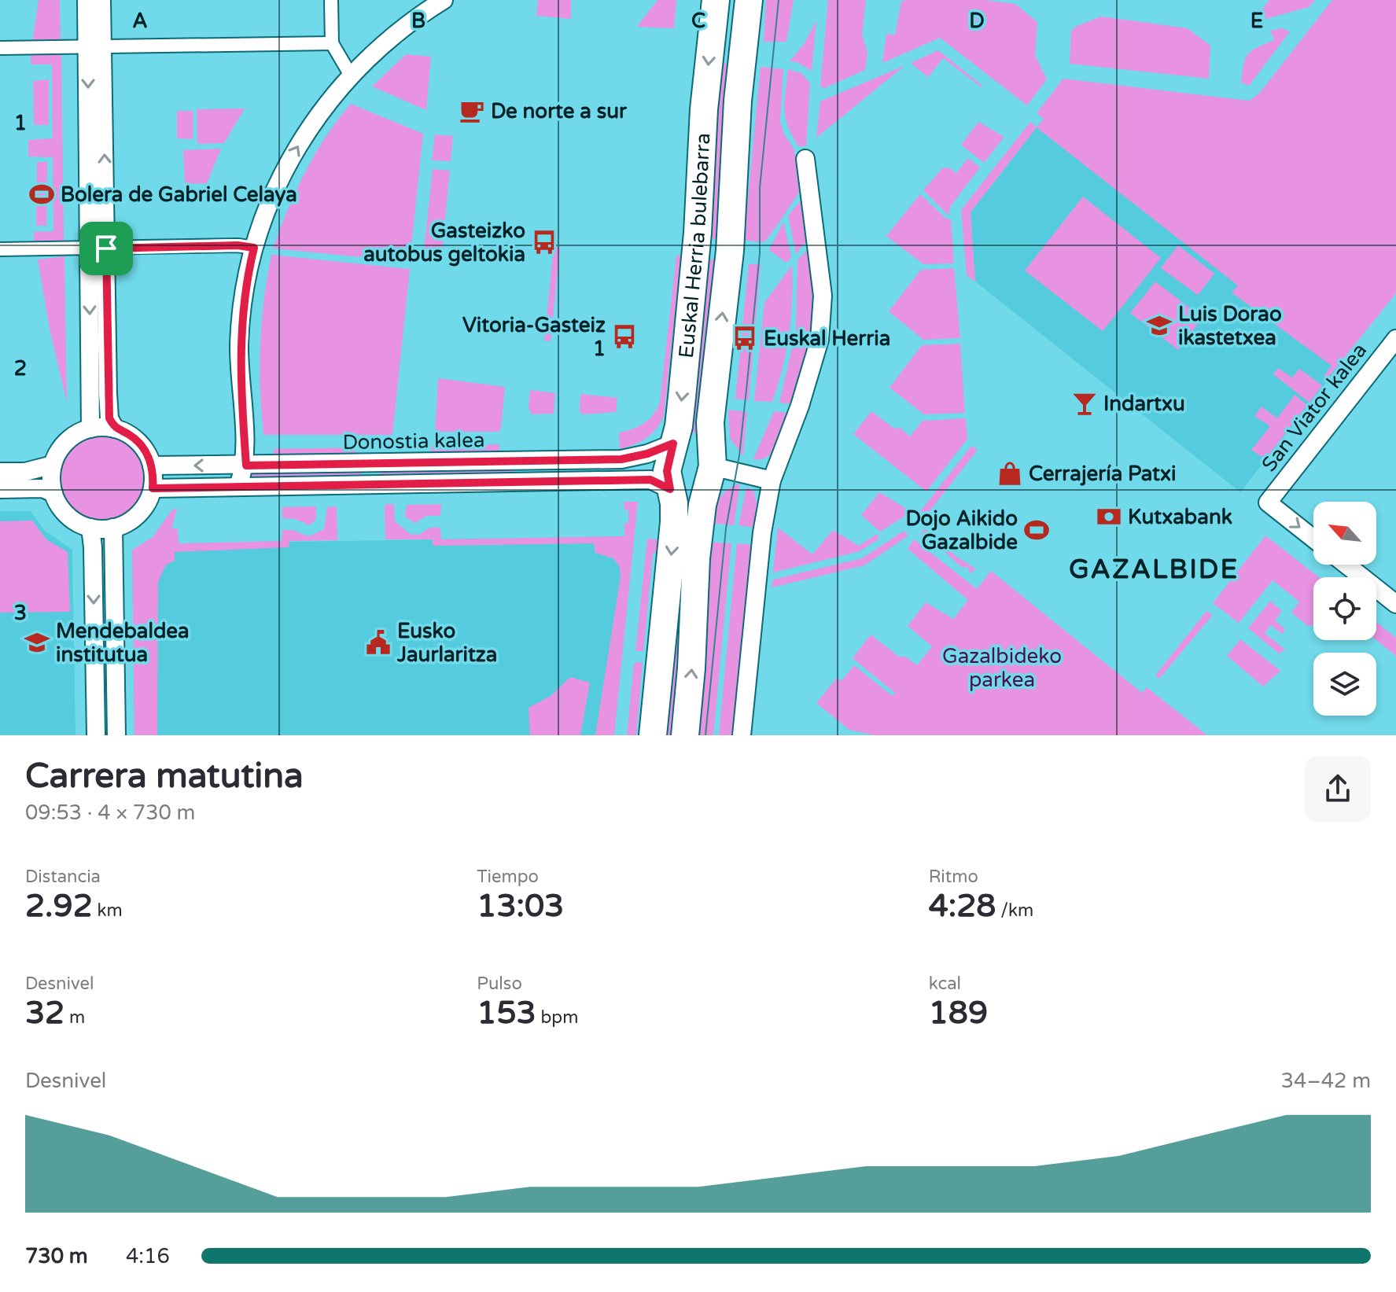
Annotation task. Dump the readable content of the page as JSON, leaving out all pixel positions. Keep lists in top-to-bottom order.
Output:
{
  "streets": {
    "main road": ["Euskal Herria bulebarra"],
    "street": ["San Viator kalea", "Donostia kalea"]
  },
  "crossings": [
    ["Euskal Herria bulebarra", "Donostia kalea"]
  ],
  "one_way": ["San Viator kalea"],
  "districts": ["GAZALBIDE"],
  "parks": ["Gazalbideko parkea"],
  "places": {
    "cafe": ["De norte a sur"],
    "sports": ["Bolera de Gabriel Celaya", "Dojo Aikido Gazalbide"],
    "bus stop": ["Gasteizko autobus geltokia", "Vitoria-Gasteiz 1", "Euskal Herria"],
    "school or university": ["Luis Dorao ikastetxea", "Mendebaldea institutua"],
    "bar": ["Indartxu"],
    "shop": ["Cerrajería Patxi"],
    "bank": ["Kutxabank"],
    "public building": ["Eusko Jaurlaritza"]
  },
  "north": "top left",
  "page": {
    "heading": ["Carrera matutina", "09:53 · 4 × 730 m"],
    "stats": [
      ["Distancia", "2.92 km"],
      ["Tiempo", "13:03"],
      ["Ritmo", "4:28 /km"],
      ["Desnivel", "32 m"],
      ["Pulso", "153 bpm"],
      ["kcal", "189"]
    ],
    "chart": ["Desnivel", "34–42 m"],
    "list": [
      {
        "name": "730 m",
        "note": "4:16"
      }
    ]
  },
  "grid": {
    "columns": [
      "A",
      "B",
      "C",
      "D",
      "E"
    ],
    "rows": ["1", "2", "3"]
  }
}
